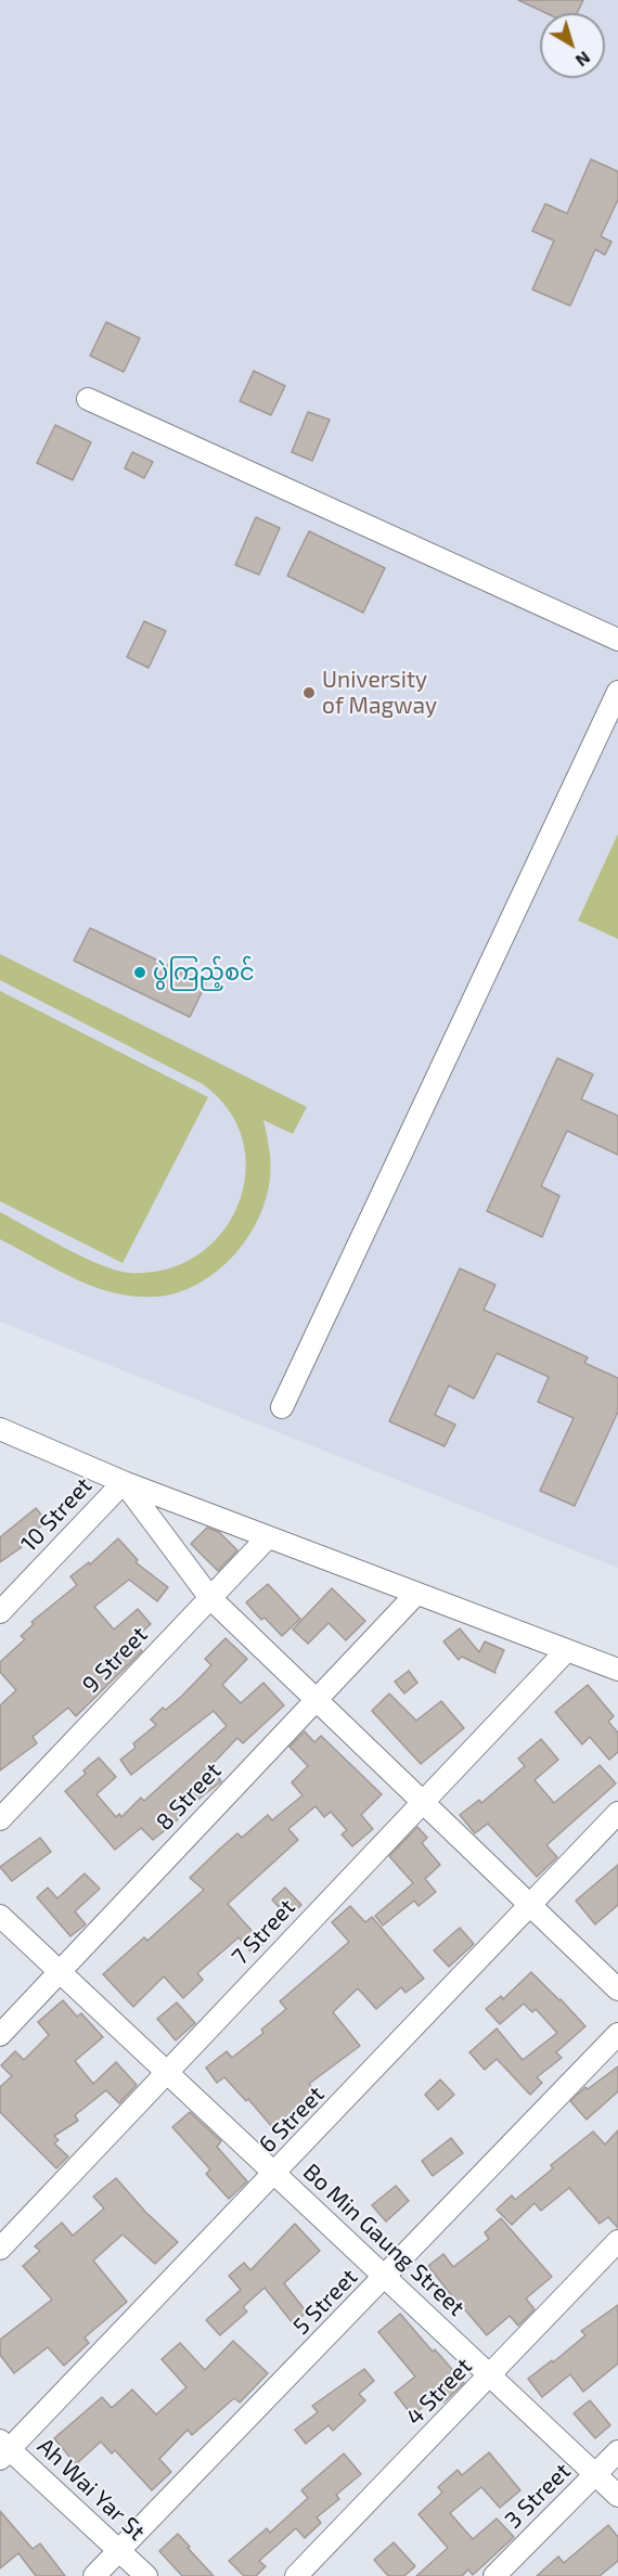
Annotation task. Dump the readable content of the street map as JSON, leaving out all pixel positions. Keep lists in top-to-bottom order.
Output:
{
  "streets": {
    "street": [
      "10 Street",
      "9 Street",
      "8 Street",
      "7 Street",
      "6 Street",
      "Bo Min Gaung Street",
      "5 Street",
      "4 Street",
      "Ah Wai Yar St",
      "3 Street"
    ]
  },
  "crossings": [
    ["8 Street", "Bo Min Gaung Street"],
    ["7 Street", "Bo Min Gaung Street"],
    ["6 Street", "Bo Min Gaung Street"],
    ["6 Street", "Ah Wai Yar St"],
    ["Bo Min Gaung Street", "5 Street"],
    ["Bo Min Gaung Street", "4 Street"],
    ["Bo Min Gaung Street", "3 Street"],
    ["5 Street", "Ah Wai Yar St"]
  ],
  "places": ["University of Magway", "ပွဲကြည့်စင်"],
  "north": "bottom right"
}
